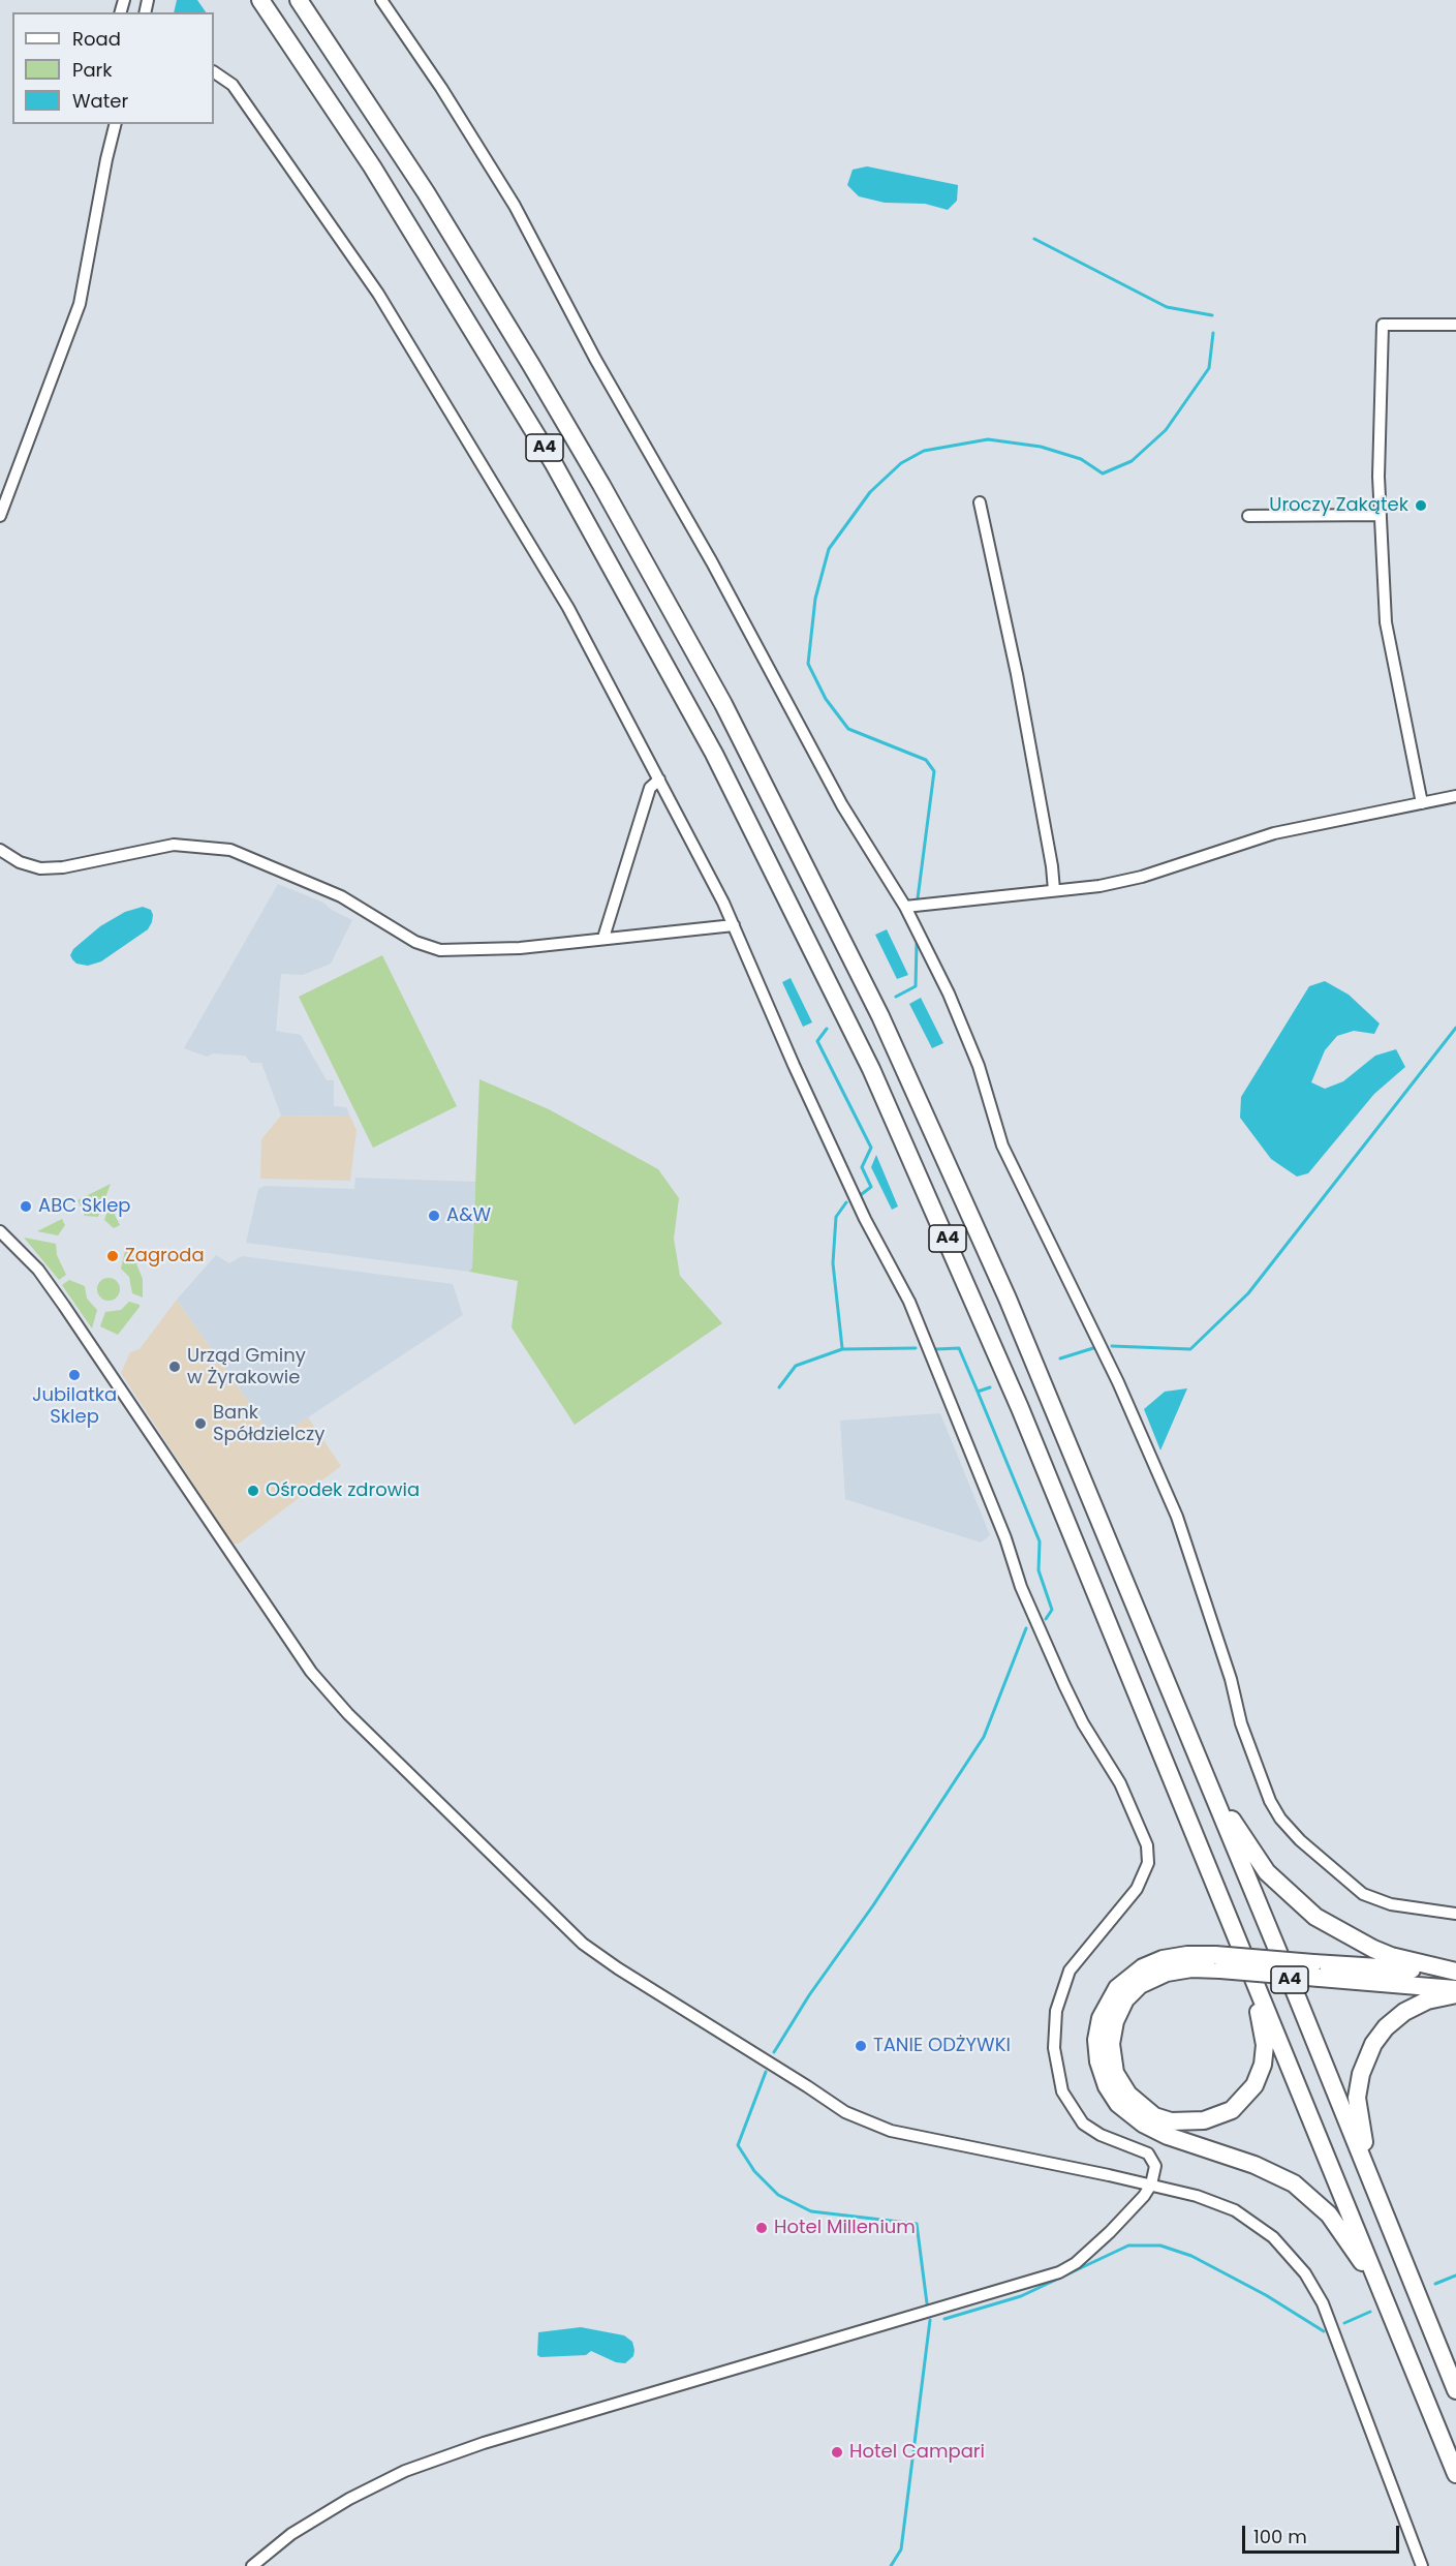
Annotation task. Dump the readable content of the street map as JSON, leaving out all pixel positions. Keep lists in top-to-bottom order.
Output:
{
  "streets": {
    "highway": ["A4"]
  },
  "places": [
    "Uroczy Zakątek",
    "ABC Sklep",
    "A&W",
    "Zagroda",
    "Urząd Gminy w Żyrakowie",
    "Jubilatka Sklep",
    "Bank Spółdzielczy",
    "Ośrodek zdrowia",
    "TANIE ODŻYWKI",
    "Hotel Millenium",
    "Hotel Campari"
  ],
  "legend": ["Road", "Park", "Water"],
  "scale_bar": "100 m"
}
